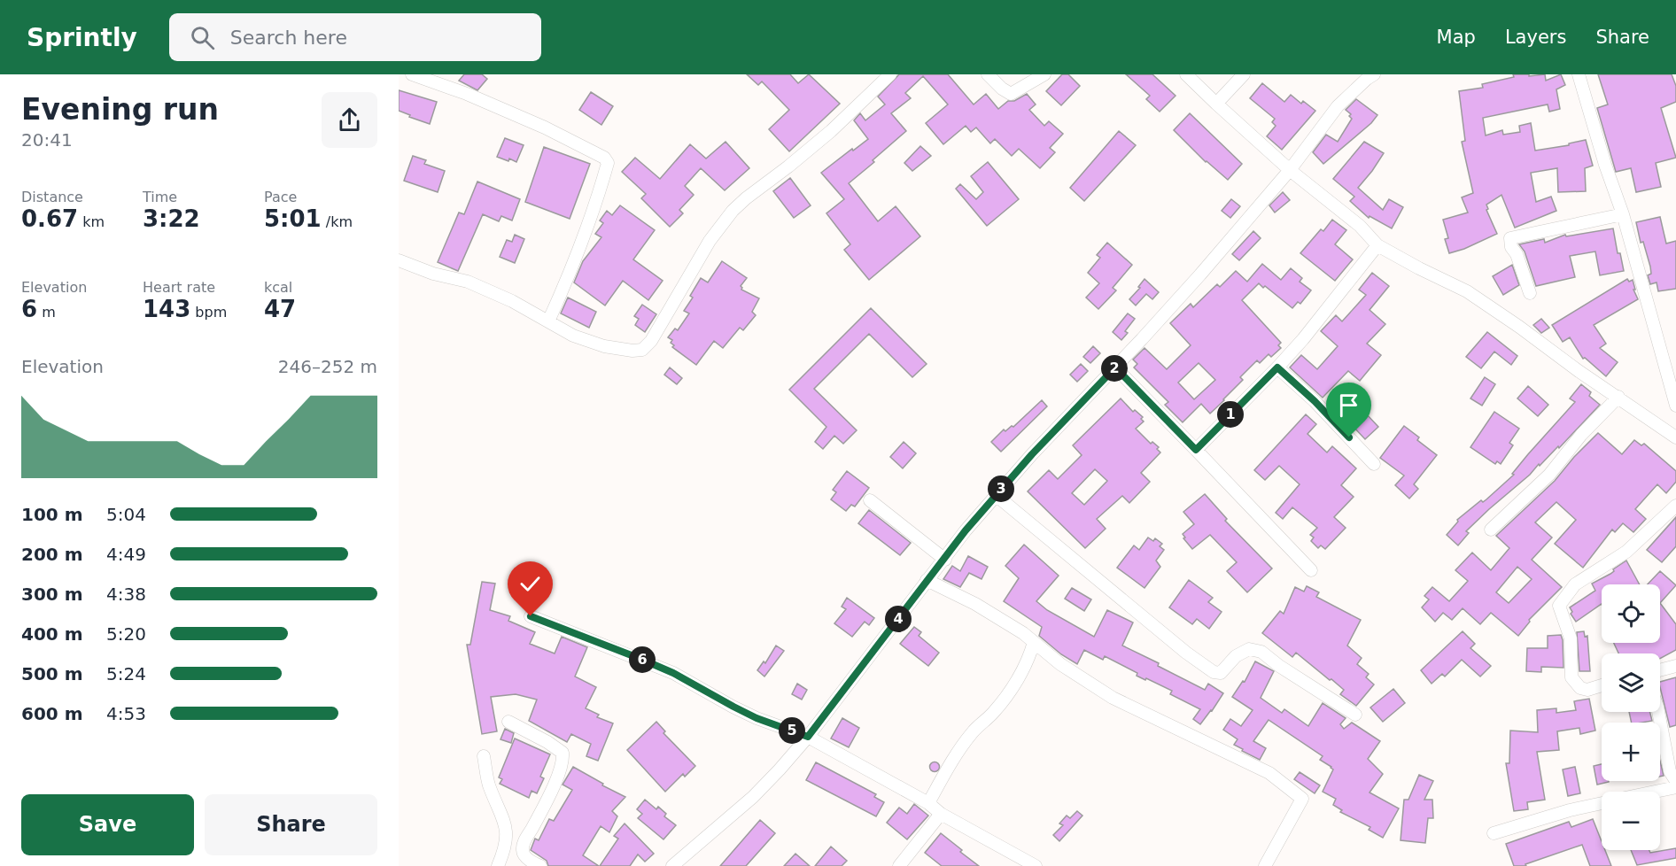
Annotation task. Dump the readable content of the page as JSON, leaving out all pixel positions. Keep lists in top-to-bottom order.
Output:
{
  "page": {
    "header": "Sprintly",
    "search": "Search here",
    "nav": ["Map", "Layers", "Share"],
    "heading": ["Evening run", "20:41"],
    "stats": [
      ["Distance", "0.67 km"],
      ["Time", "3:22"],
      ["Pace", "5:01 /km"],
      ["Elevation", "6 m"],
      ["Heart rate", "143 bpm"],
      ["kcal", "47"]
    ],
    "chart": ["Elevation", "246–252 m"],
    "pins": [
      "2",
      "1",
      "3",
      "4",
      "6",
      "5"
    ],
    "list": [
      {
        "name": "100 m",
        "note": "5:04"
      },
      {
        "name": "200 m",
        "note": "4:49"
      },
      {
        "name": "300 m",
        "note": "4:38"
      },
      {
        "name": "400 m",
        "note": "5:20"
      },
      {
        "name": "500 m",
        "note": "5:24"
      },
      {
        "name": "600 m",
        "note": "4:53"
      }
    ],
    "map_buttons": ["+", "−"],
    "buttons": ["Save", "Share"]
  }
}
